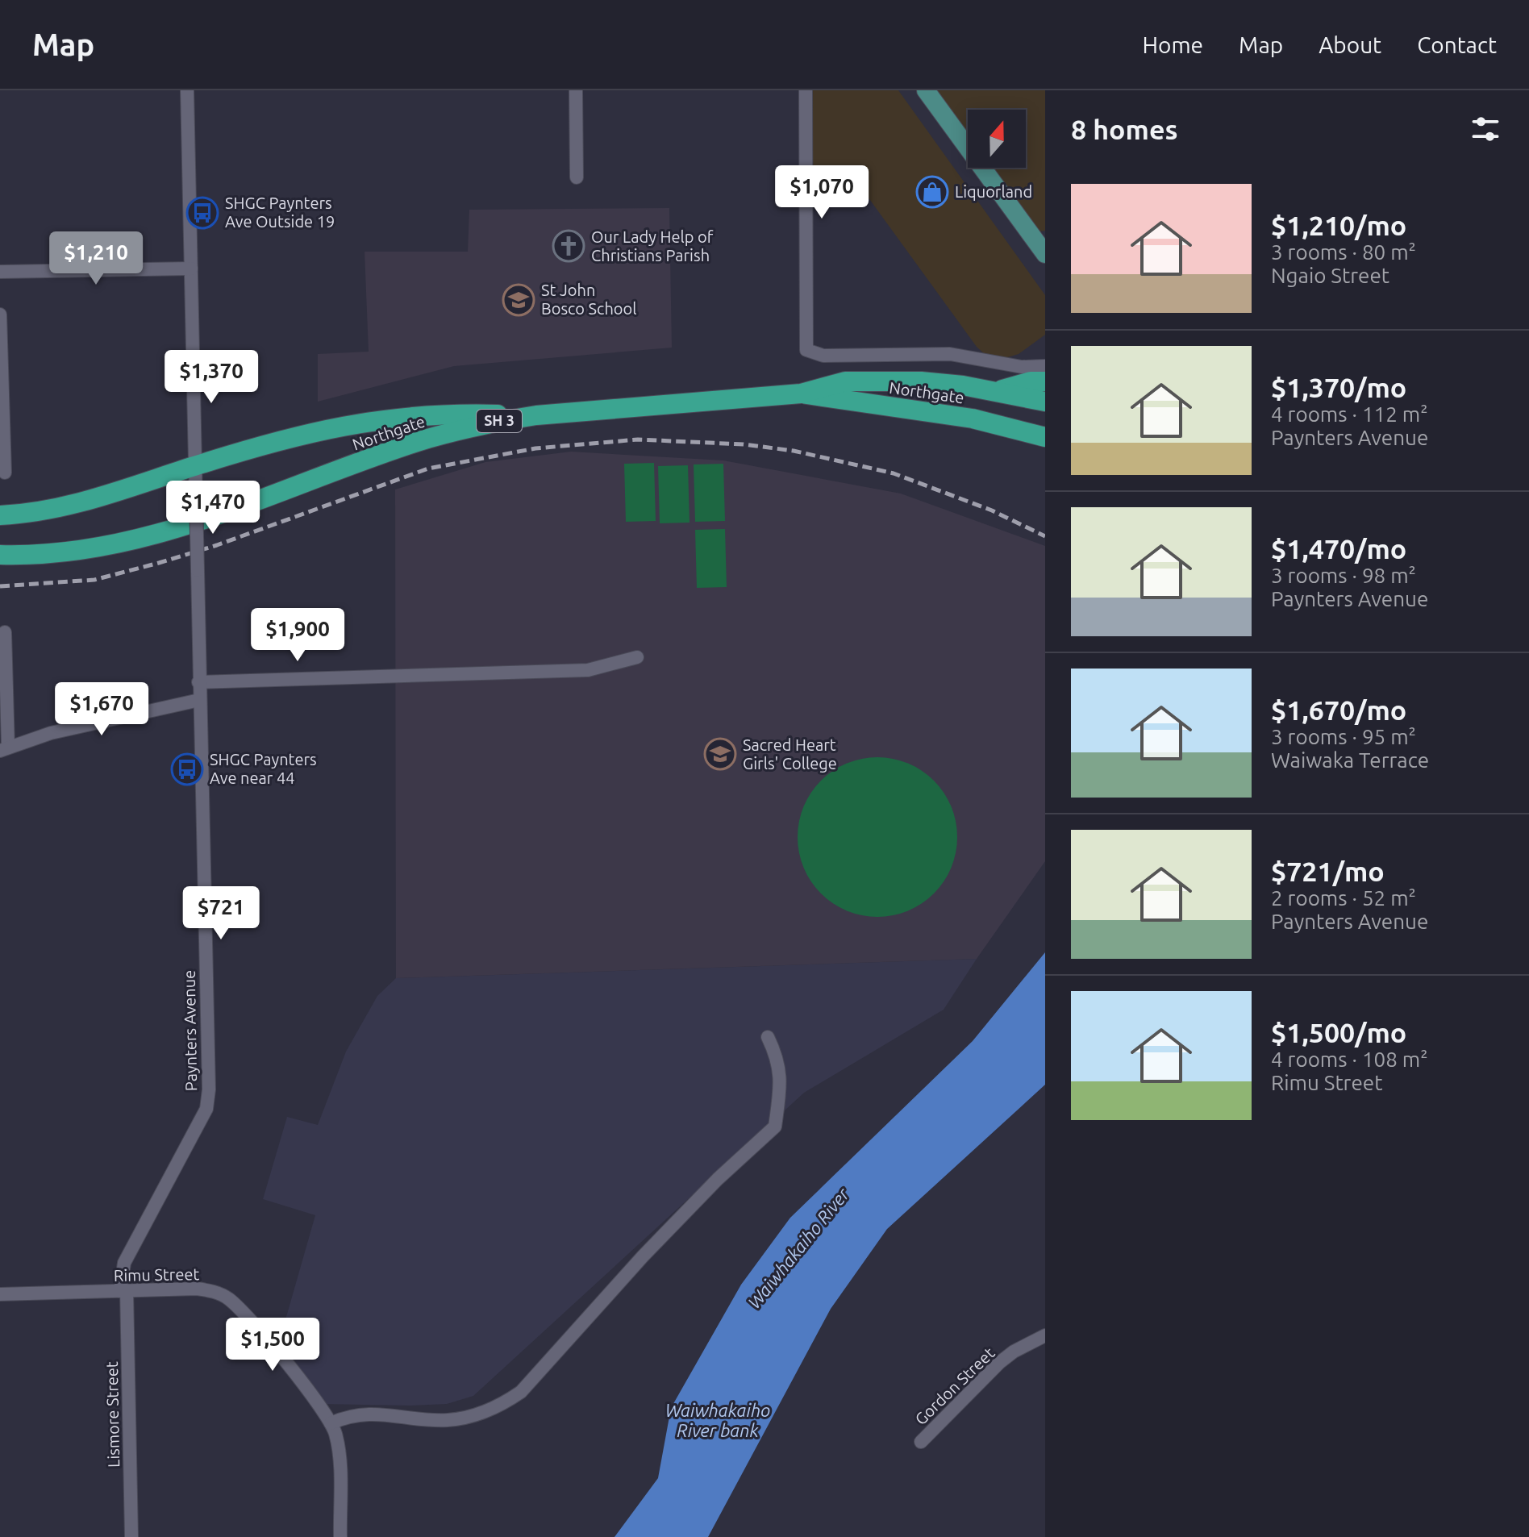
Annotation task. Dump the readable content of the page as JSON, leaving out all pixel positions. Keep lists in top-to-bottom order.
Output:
{
  "streets": {
    "highway": ["Northgate", "SH 3"],
    "street": [
      "Paynters Avenue",
      "Rimu Street",
      "Gordon Street",
      "Lismore Street"
    ]
  },
  "crossings": [
    ["Paynters Avenue", "Rimu Street"],
    ["Paynters Avenue", "Lismore Street"],
    ["Rimu Street", "Lismore Street"]
  ],
  "water": ["Waiwhakaiho River", "Waiwhakaiho River bank"],
  "places": {
    "shop": ["Liquorland"],
    "bus stop": ["SHGC Paynters Ave Outside 19", "SHGC Paynters Ave near 44"],
    "church": ["Our Lady Help of Christians Parish"],
    "school or university": ["St John Bosco School", "Sacred Heart Girls' College"]
  },
  "north": "top",
  "page": {
    "header": "Map",
    "nav": [
      "Home",
      "Map",
      "About",
      "Contact"
    ],
    "heading": "8 homes",
    "price": [
      "$1,070",
      "$1,210",
      "$1,370",
      "$1,470",
      "$1,900",
      "$1,670",
      "$721",
      "$1,500"
    ],
    "list": [
      {
        "name": "$1,210/mo",
        "note": "3 rooms · 80 m² · Ngaio Street"
      },
      {
        "name": "$1,370/mo",
        "note": "4 rooms · 112 m² · Paynters Avenue"
      },
      {
        "name": "$1,470/mo",
        "note": "3 rooms · 98 m² · Paynters Avenue"
      },
      {
        "name": "$1,670/mo",
        "note": "3 rooms · 95 m² · Waiwaka Terrace"
      },
      {
        "name": "$721/mo",
        "note": "2 rooms · 52 m² · Paynters Avenue"
      },
      {
        "name": "$1,500/mo",
        "note": "4 rooms · 108 m² · Rimu Street"
      }
    ]
  }
}
